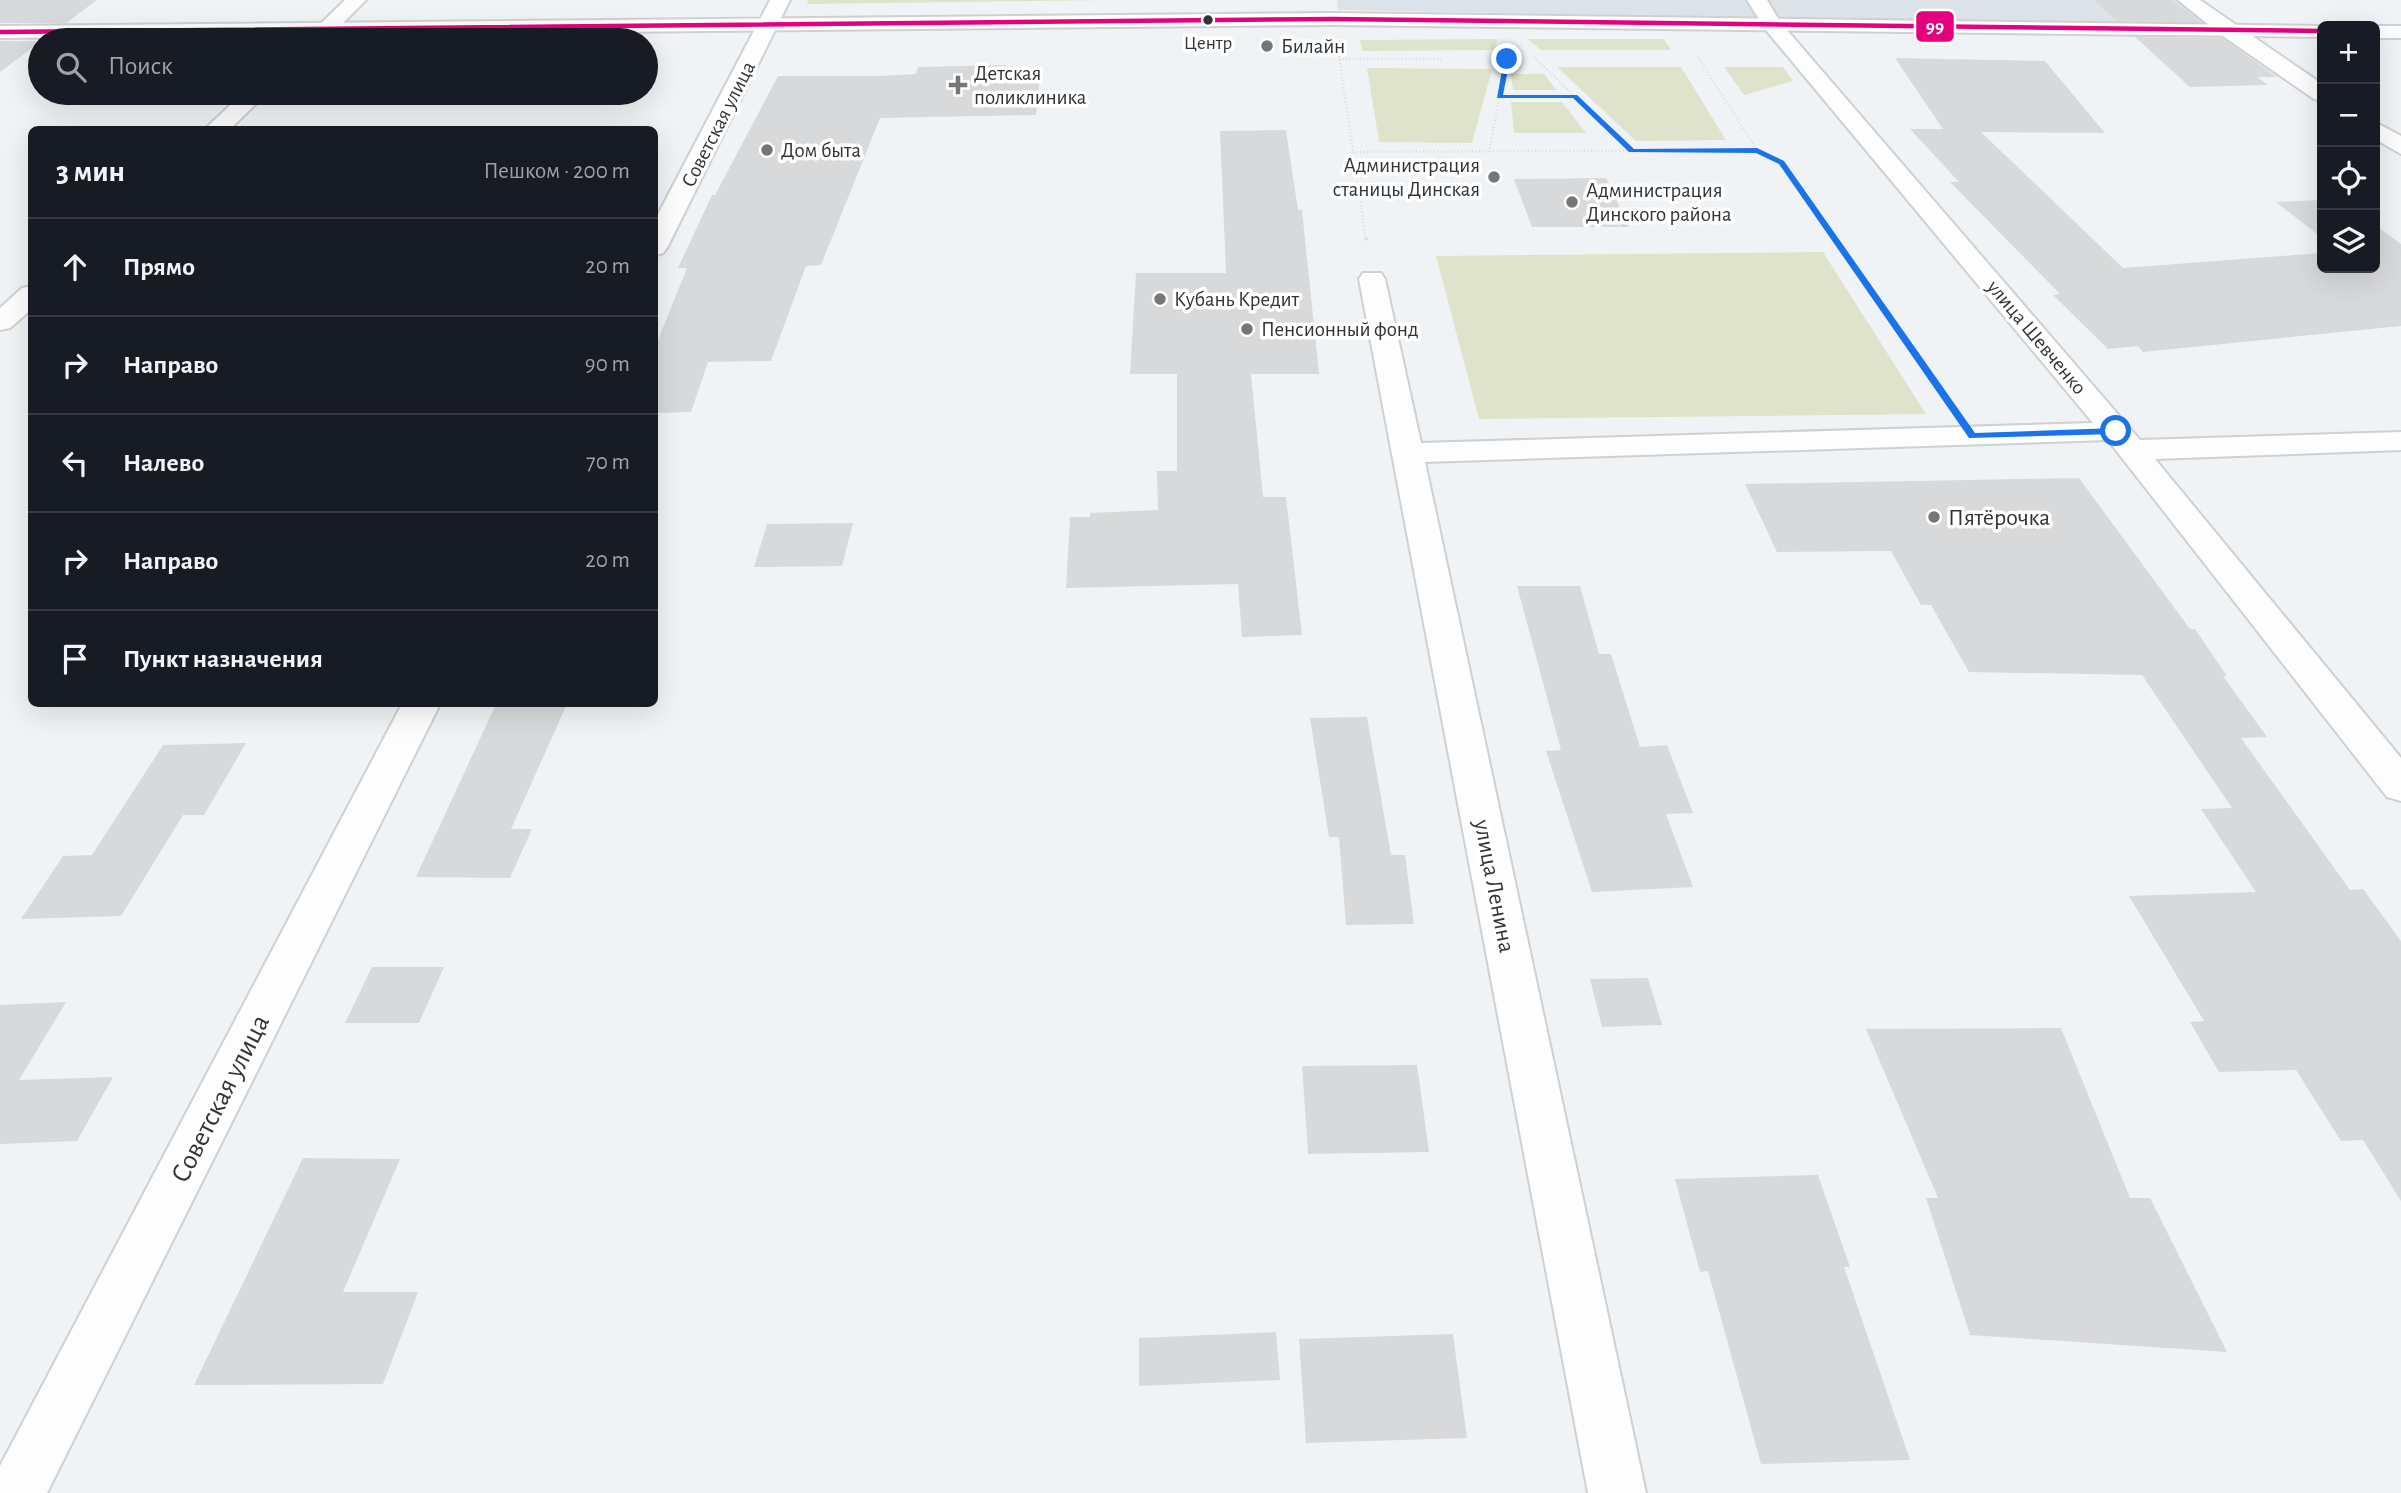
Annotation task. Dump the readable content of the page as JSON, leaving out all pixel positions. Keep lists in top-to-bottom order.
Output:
{
  "streets": {
    "street": ["Советская улица", "улица Шевченко", "улица Ленина"]
  },
  "places": {
    "other": [
      "Центр",
      "Билайн",
      "Дом быта",
      "Администрация станицы Динская",
      "Администрация Динского района",
      "Кубань Кредит",
      "Пенсионный фонд",
      "Пятёрочка"
    ],
    "health": ["Детская поликлиника"]
  },
  "lines": ["transit line 99"],
  "page": {
    "map_buttons": ["+", "−"],
    "search": "Поиск",
    "heading": ["3 мин", "Пешком · 200 m"],
    "list": [
      ["Прямо", "20 m"],
      ["Направо", "90 m"],
      ["Налево", "70 m"],
      ["Направо", "20 m"],
      "Пункт назначения"
    ]
  }
}
